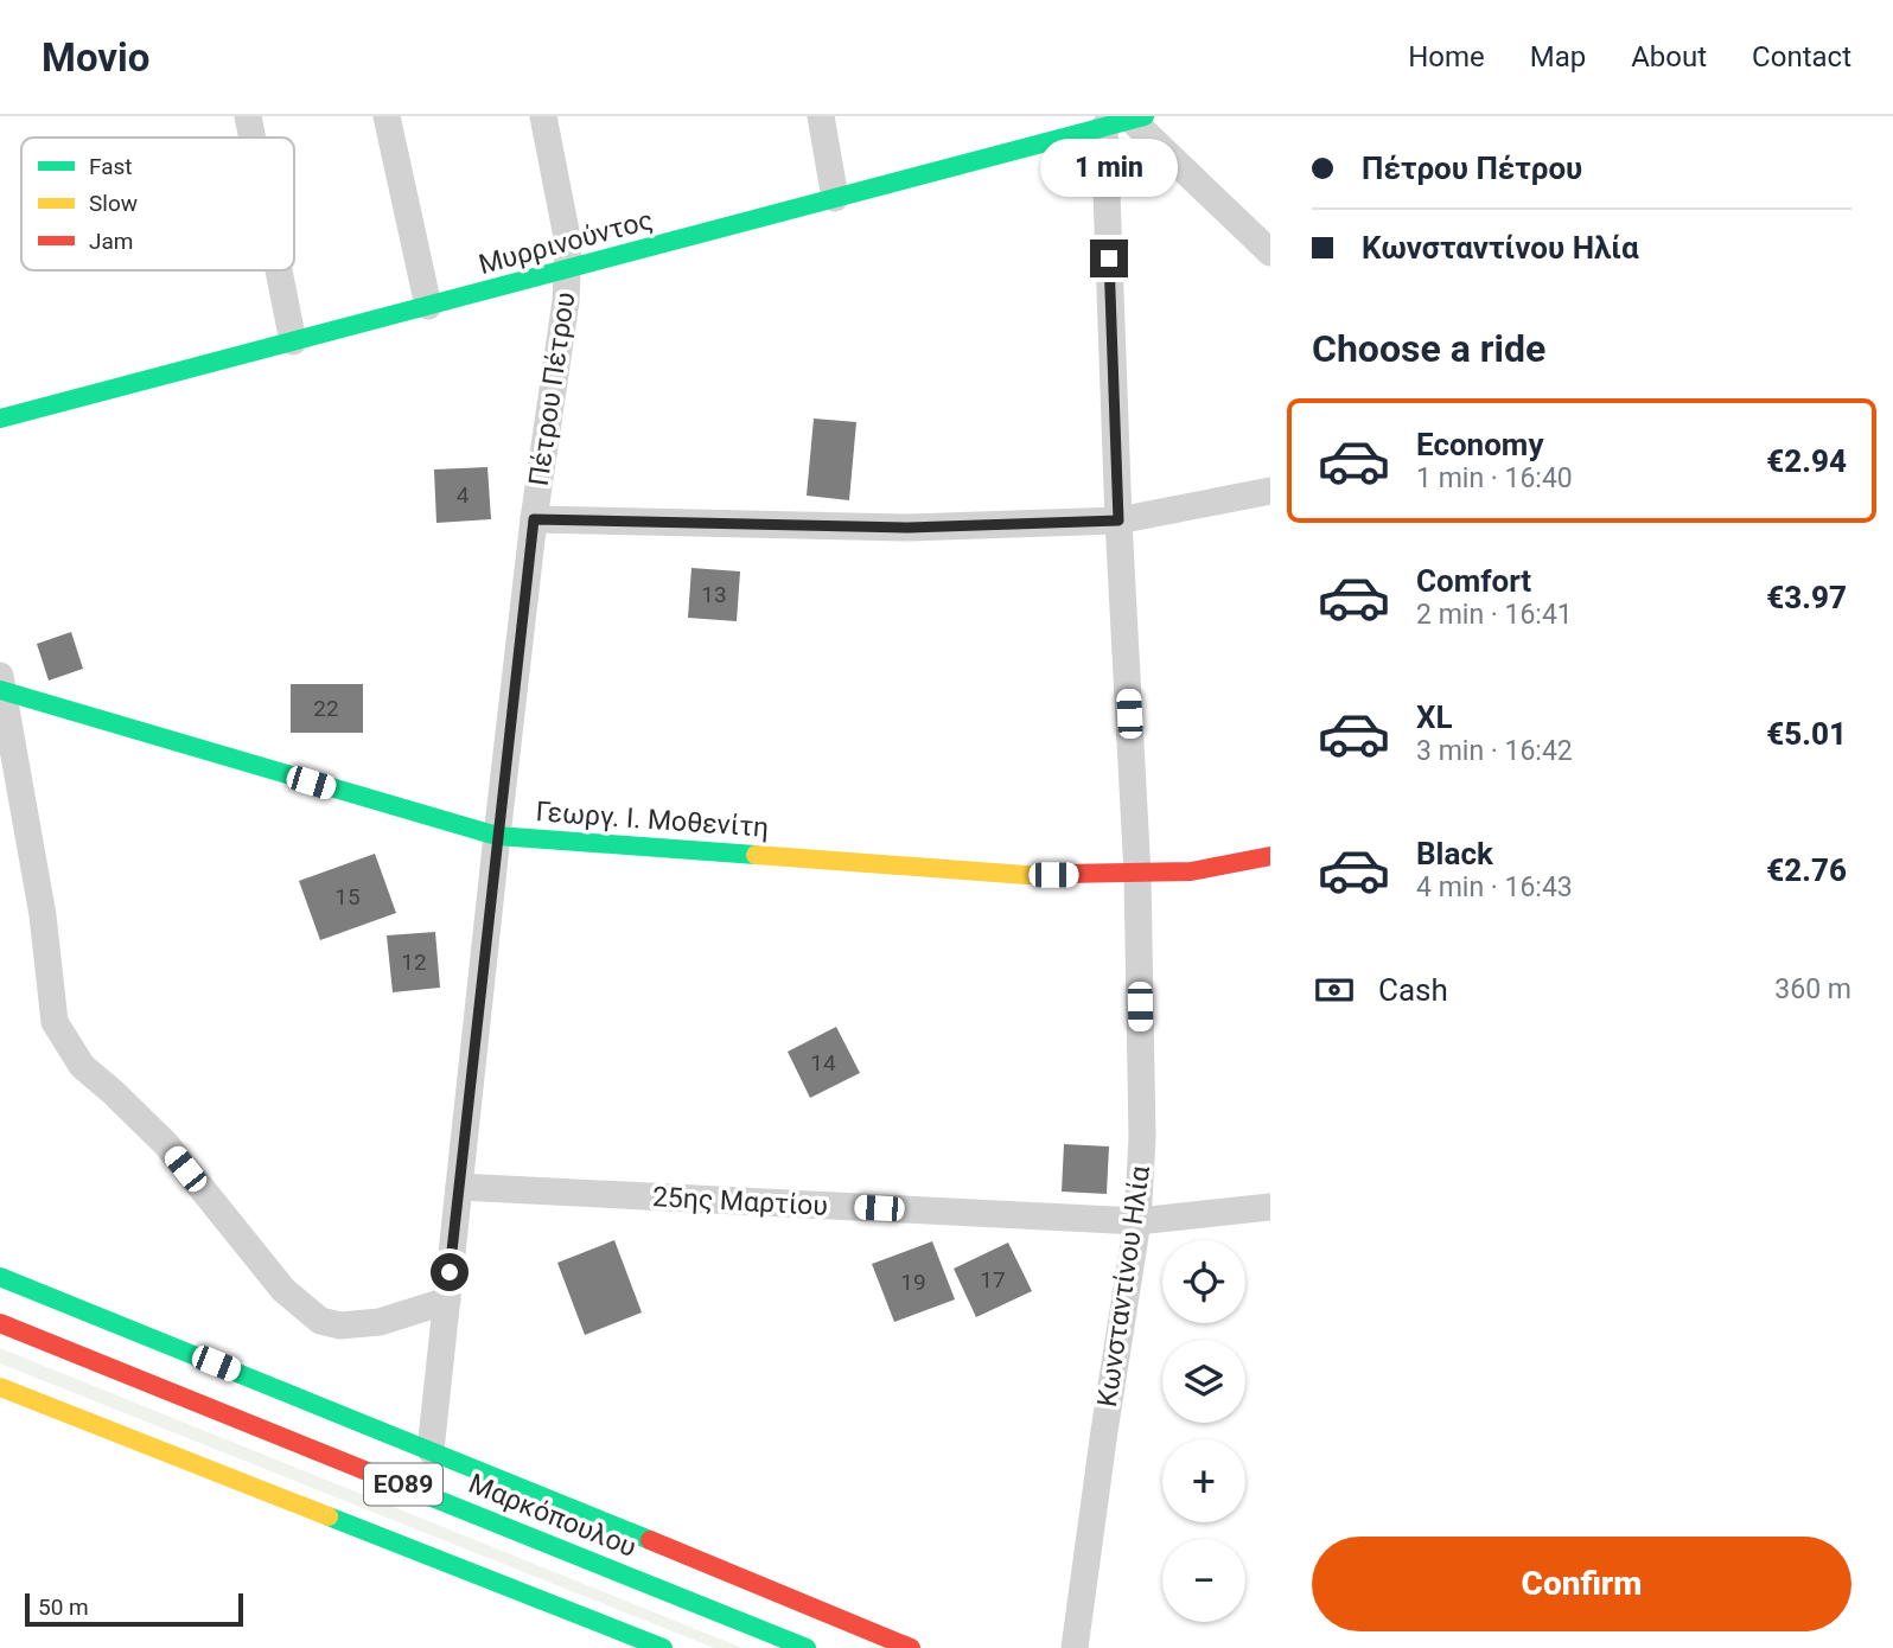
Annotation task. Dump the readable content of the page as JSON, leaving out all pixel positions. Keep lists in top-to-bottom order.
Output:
{
  "streets": {
    "main road": [
      "Μυρρινούντος",
      "Γεωργ. Ι. Μοθενίτη",
      "ΕΟ89",
      "Μαρκόπουλου"
    ],
    "street": ["Πέτρου Πέτρου", "25ης Μαρτίου", "Κωνσταντίνου Ηλία"]
  },
  "crossings": [
    ["Μυρρινούντος", "Πέτρου Πέτρου"],
    ["Μυρρινούντος", "Κωνσταντίνου Ηλία"],
    ["Πέτρου Πέτρου", "Γεωργ. Ι. Μοθενίτη"],
    ["Πέτρου Πέτρου", "25ης Μαρτίου"],
    ["Γεωργ. Ι. Μοθενίτη", "Κωνσταντίνου Ηλία"],
    ["25ης Μαρτίου", "Κωνσταντίνου Ηλία"]
  ],
  "house_numbers": [
    "4",
    "13",
    "22",
    "15",
    "12",
    "14",
    "17",
    "19"
  ],
  "legend": ["Fast", "Slow", "Jam"],
  "scale_bar": "50 m",
  "page": {
    "header": "Movio",
    "nav": [
      "Home",
      "Map",
      "About",
      "Contact"
    ],
    "banner": ["Πέτρου Πέτρου", "Κωνσταντίνου Ηλία"],
    "bubble": "1 min",
    "heading": "Choose a ride",
    "list": [
      {
        "name": "Economy",
        "note": "1 min · 16:40",
        "value": "€2.94"
      },
      {
        "name": "Comfort",
        "note": "2 min · 16:41",
        "value": "€3.97"
      },
      {
        "name": "XL",
        "note": "3 min · 16:42",
        "value": "€5.01"
      },
      {
        "name": "Black",
        "note": "4 min · 16:43",
        "value": "€2.76"
      }
    ],
    "pay": ["Cash", "360 m"],
    "map_buttons": ["+", "−"],
    "buttons": "Confirm",
    "scale": "50 m"
  }
}
